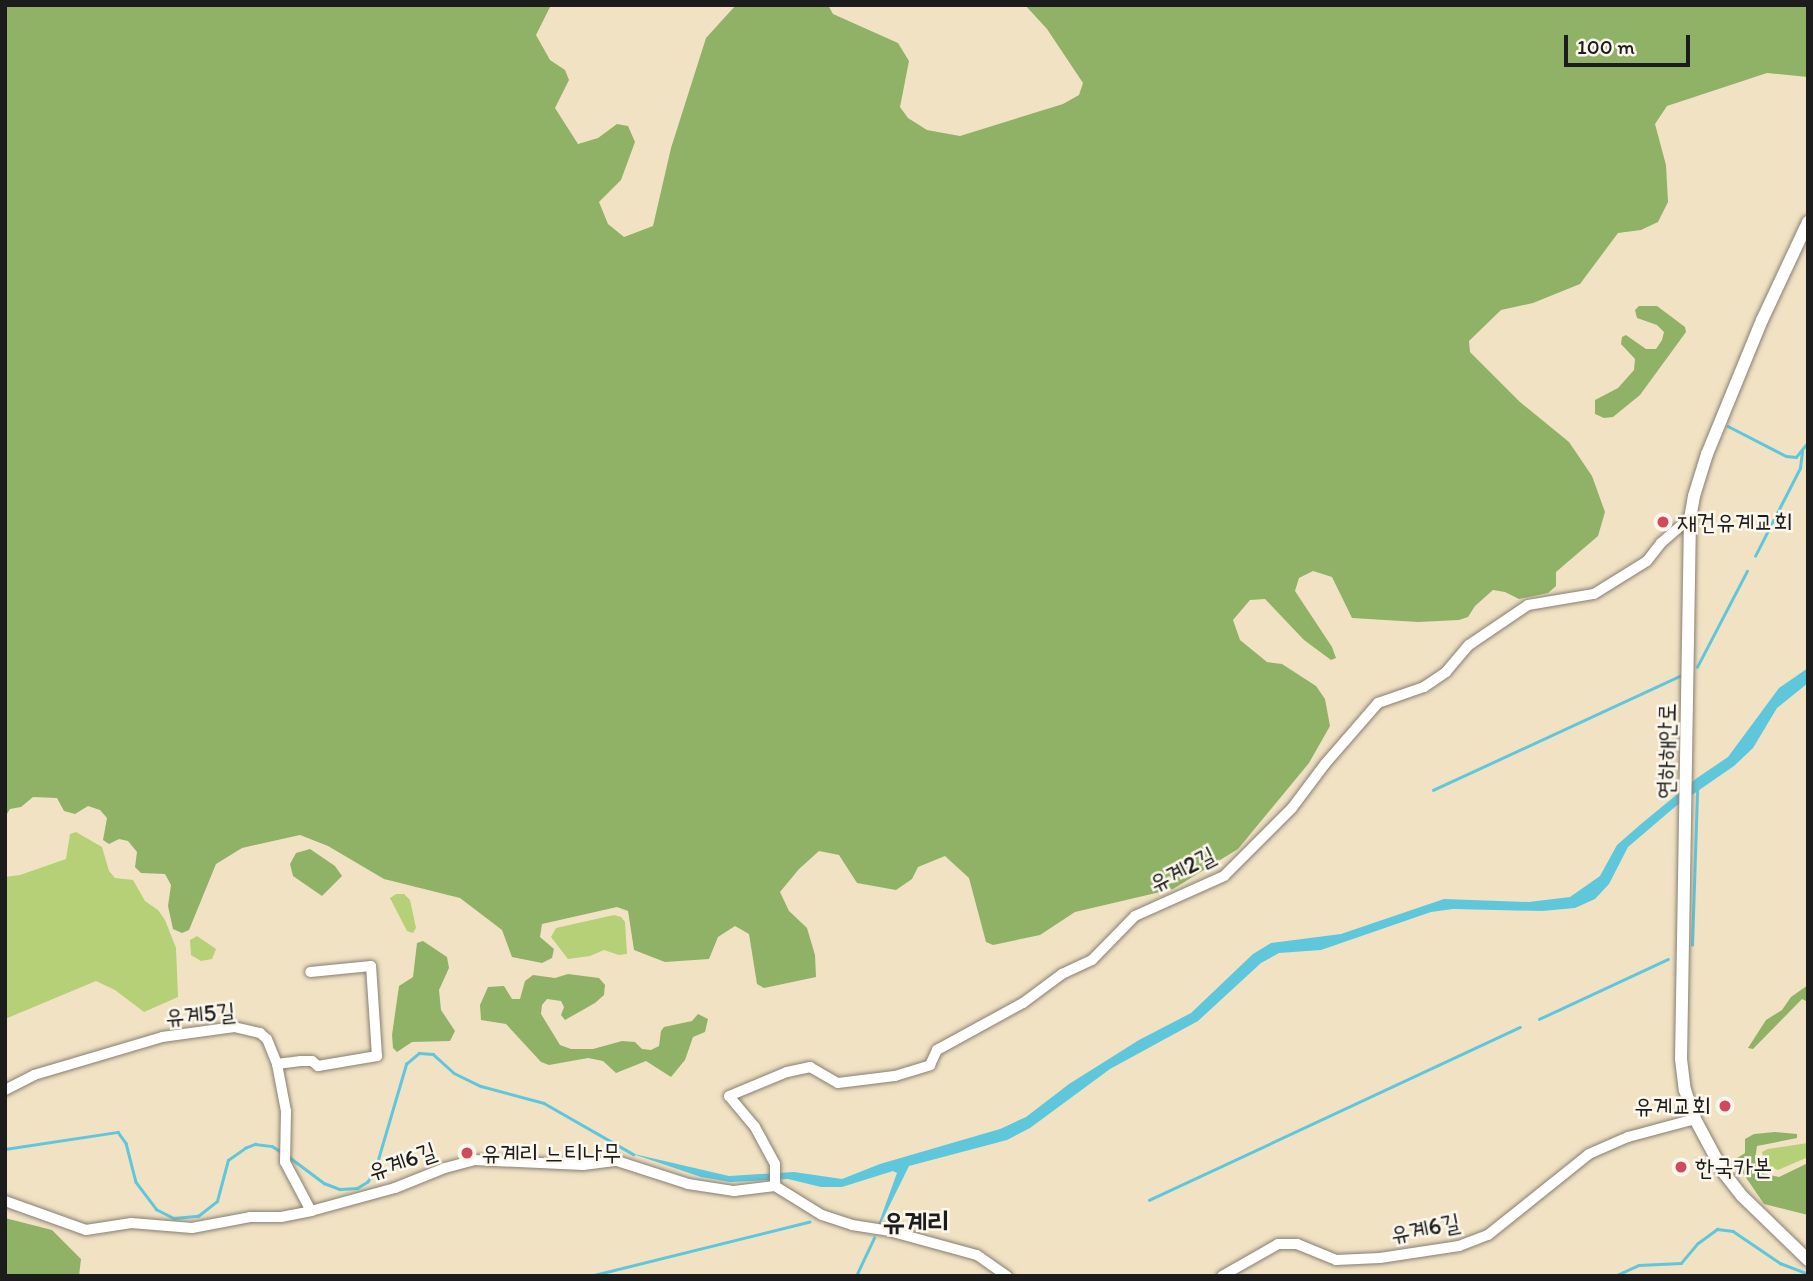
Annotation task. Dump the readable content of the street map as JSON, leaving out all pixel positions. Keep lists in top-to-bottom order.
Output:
{
  "streets": {
    "street": [
      "연하해안로",
      "유계2길",
      "유계5길",
      "유계6길"
    ]
  },
  "crossings": [
    ["연하해안로", "유계2길"],
    ["연하해안로", "유계6길"],
    ["유계2길", "유계6길"],
    ["유계5길", "유계6길"]
  ],
  "districts": ["유계리"],
  "places": [
    "재건유계교회",
    "유계교회",
    "유계리 느티나무",
    "한국카본"
  ],
  "scale_bar": "100 m"
}
